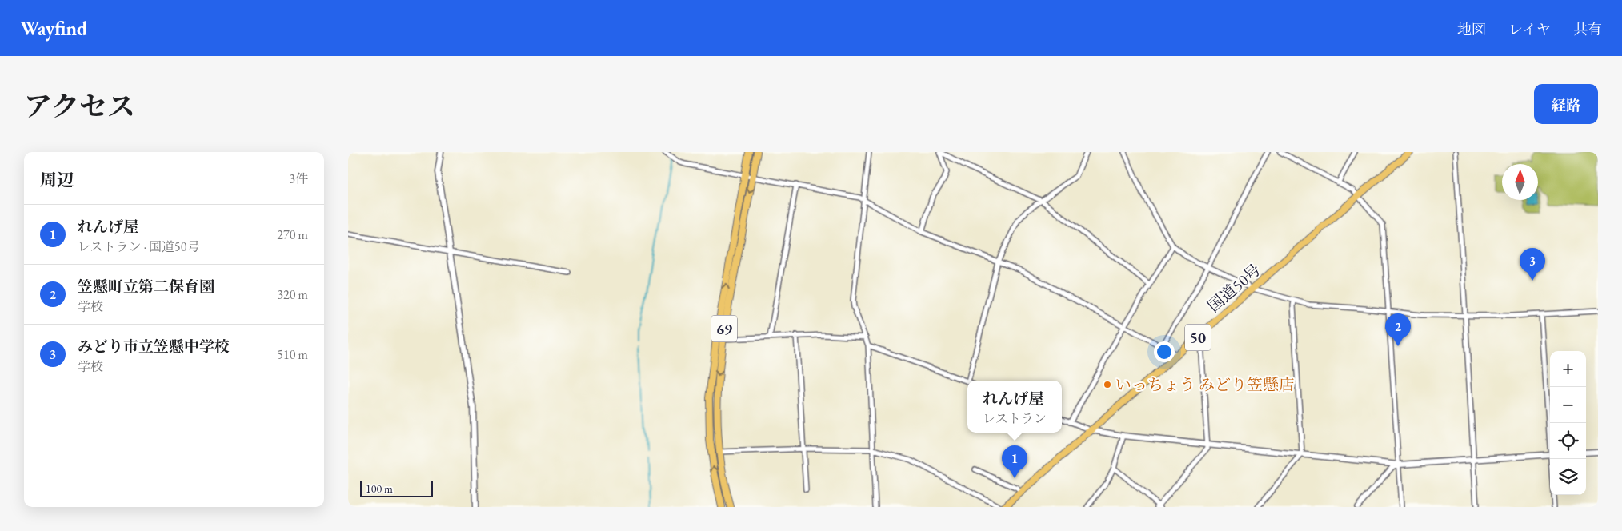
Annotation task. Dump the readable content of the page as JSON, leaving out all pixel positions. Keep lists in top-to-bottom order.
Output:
{
  "streets": {
    "main road": ["国道50号", "69", "50"]
  },
  "crossings": [
    ["国道50号", "50"]
  ],
  "places": ["いっちょう みどり笠懸店"],
  "scale_bar": "100 m",
  "north": "top",
  "page": {
    "header": "Wayfind",
    "nav": ["地図", "レイヤ", "共有"],
    "title": "アクセス",
    "buttons": "経路",
    "heading": ["周辺", "3件"],
    "list": [
      {
        "mark": "1",
        "name": "れんげ屋",
        "note": "レストラン · 国道50号",
        "value": "270 m"
      },
      {
        "mark": "2",
        "name": "笠懸町立第二保育園",
        "note": "学校",
        "value": "320 m"
      },
      {
        "mark": "3",
        "name": "みどり市立笠懸中学校",
        "note": "学校",
        "value": "510 m"
      }
    ],
    "pins": ["3", "2", "1"],
    "map_buttons": ["+", "−"],
    "popup": ["れんげ屋", "レストラン"],
    "scale": "100 m"
  }
}
